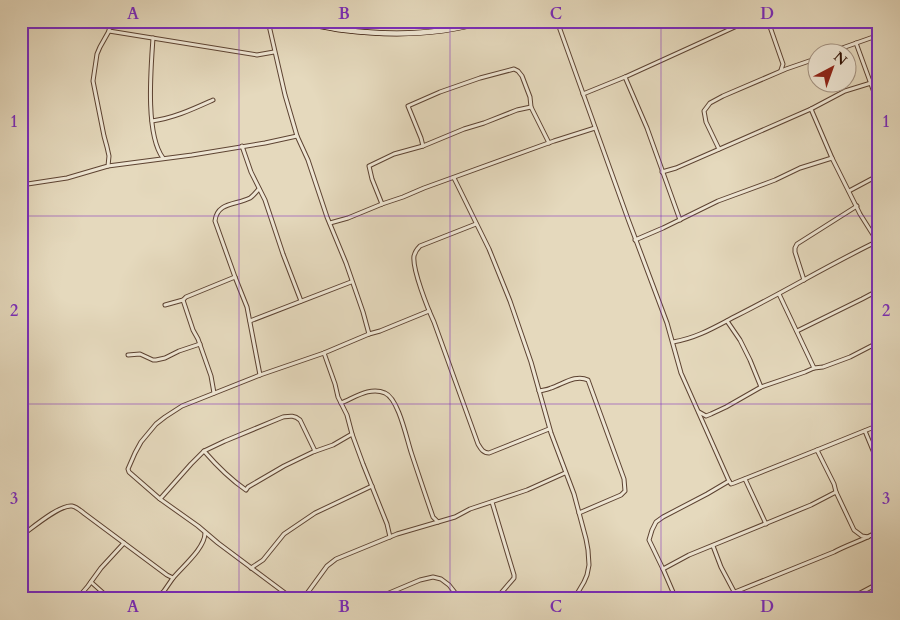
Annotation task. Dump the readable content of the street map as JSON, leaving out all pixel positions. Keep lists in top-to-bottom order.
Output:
{
  "north": "top right",
  "grid": {
    "columns": [
      "A",
      "B",
      "C",
      "D"
    ],
    "rows": ["1", "2", "3"]
  }
}
